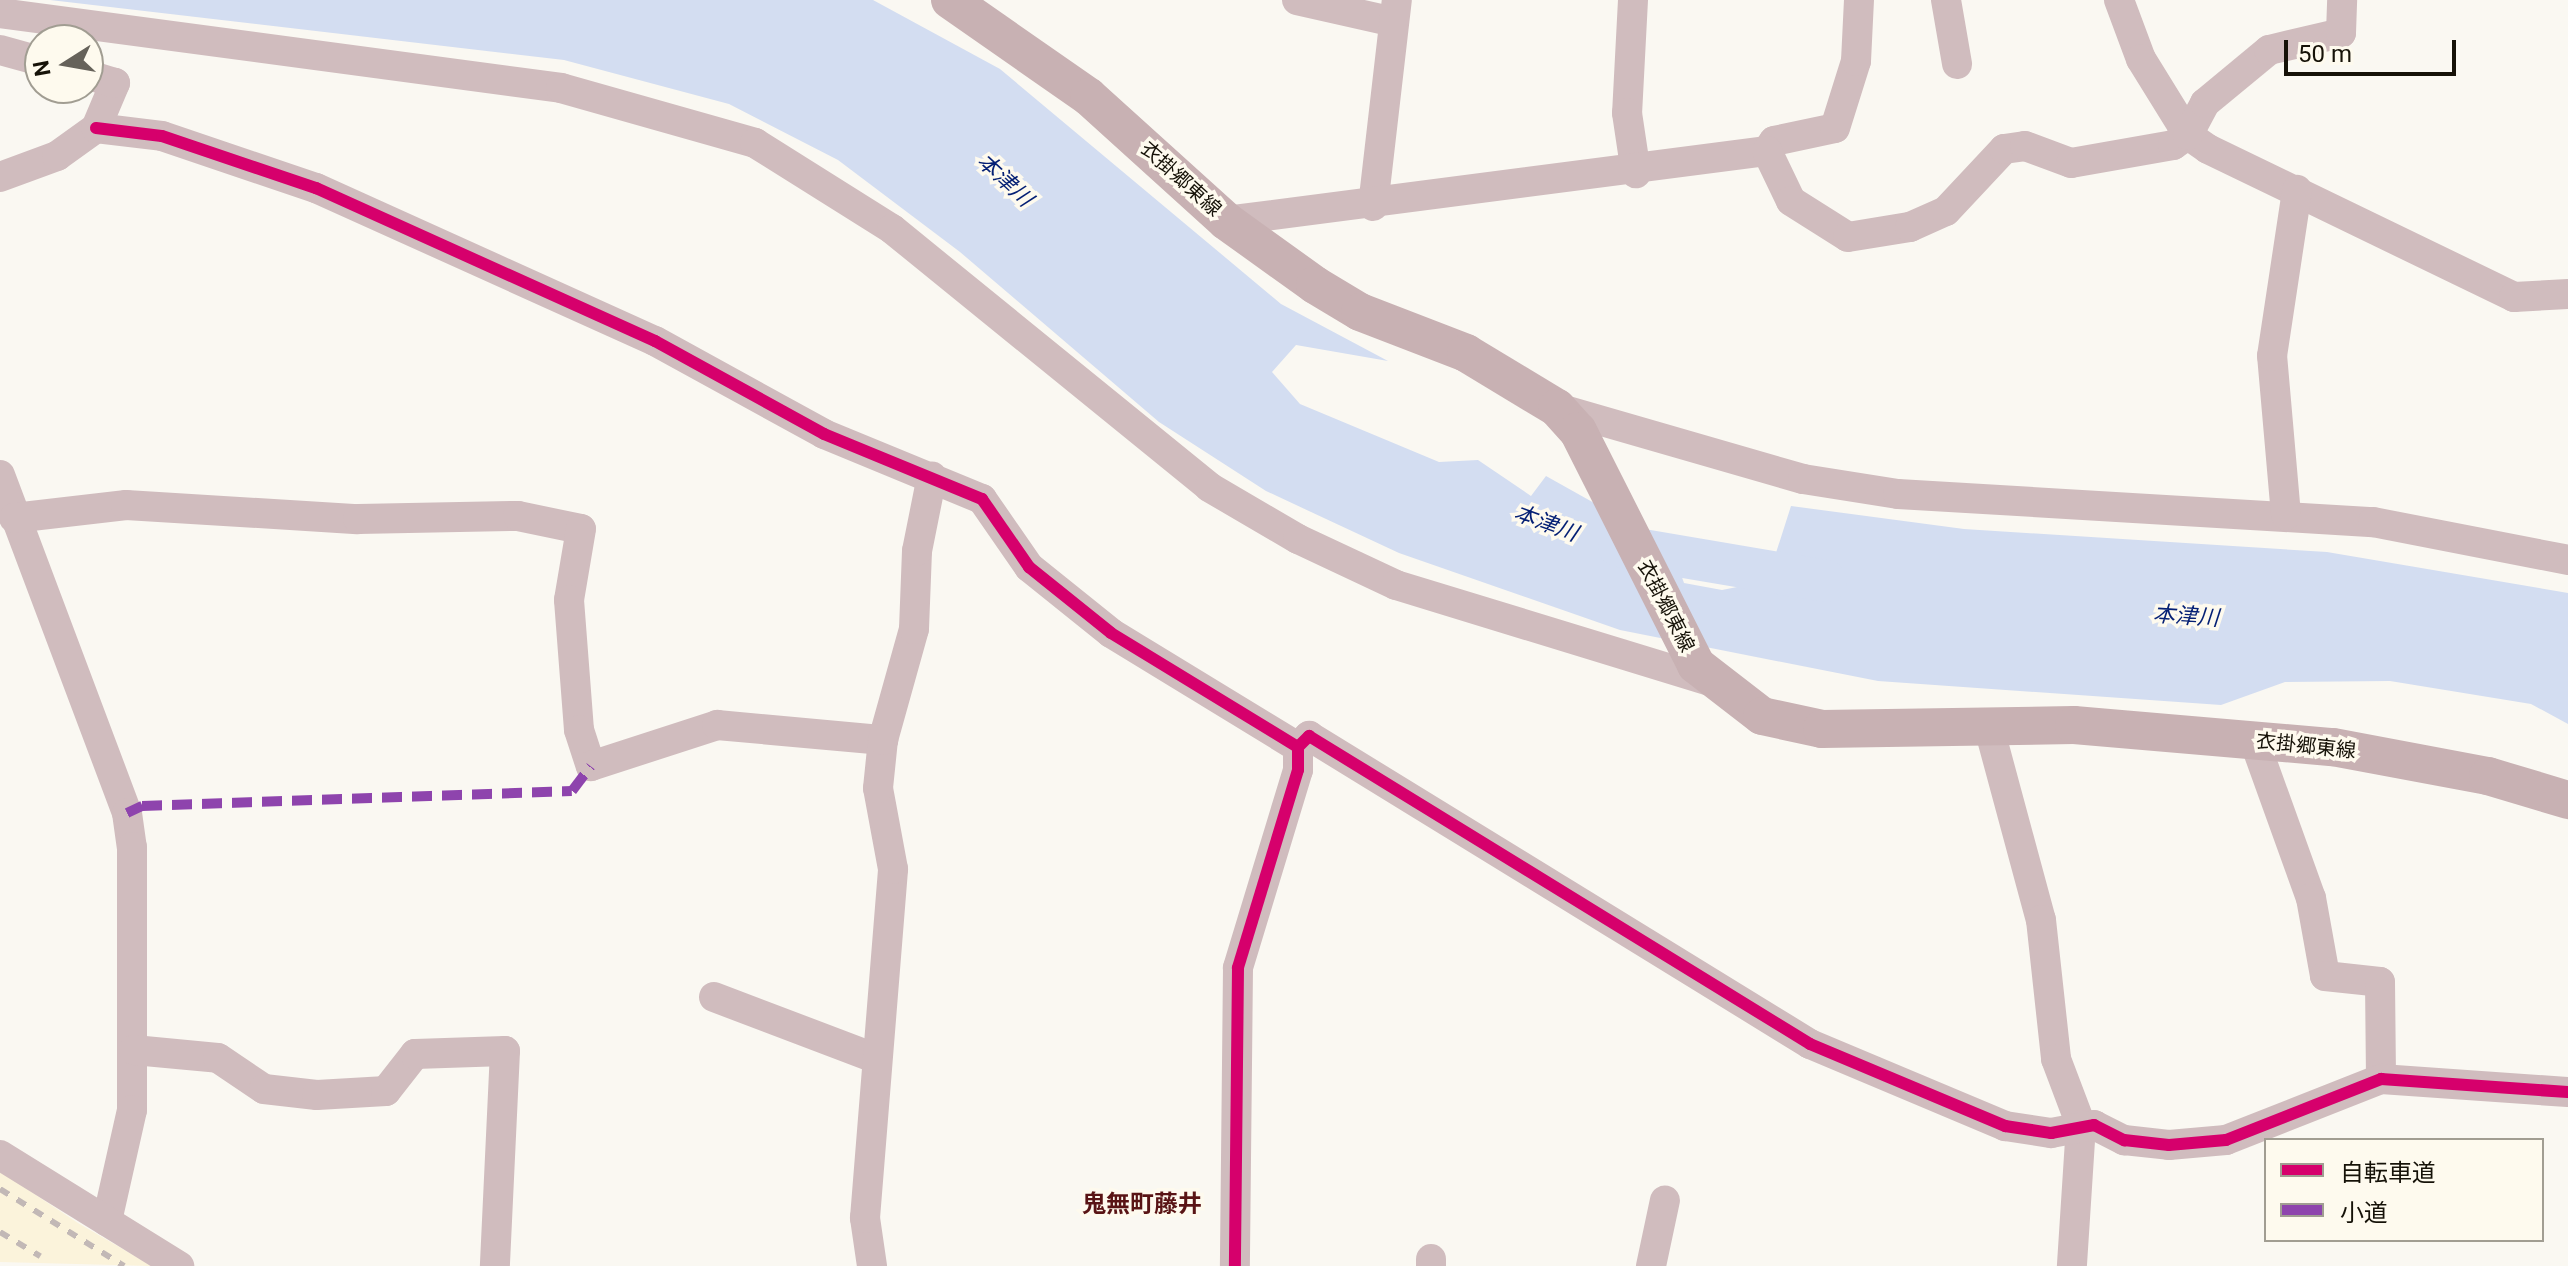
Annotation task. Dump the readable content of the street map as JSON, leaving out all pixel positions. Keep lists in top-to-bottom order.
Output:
{
  "streets": {
    "main road": ["衣掛郷東線"]
  },
  "districts": ["鬼無町藤井"],
  "water": ["本津川"],
  "legend": ["自転車道", "小道"],
  "scale_bar": "50 m",
  "north": "left"
}
